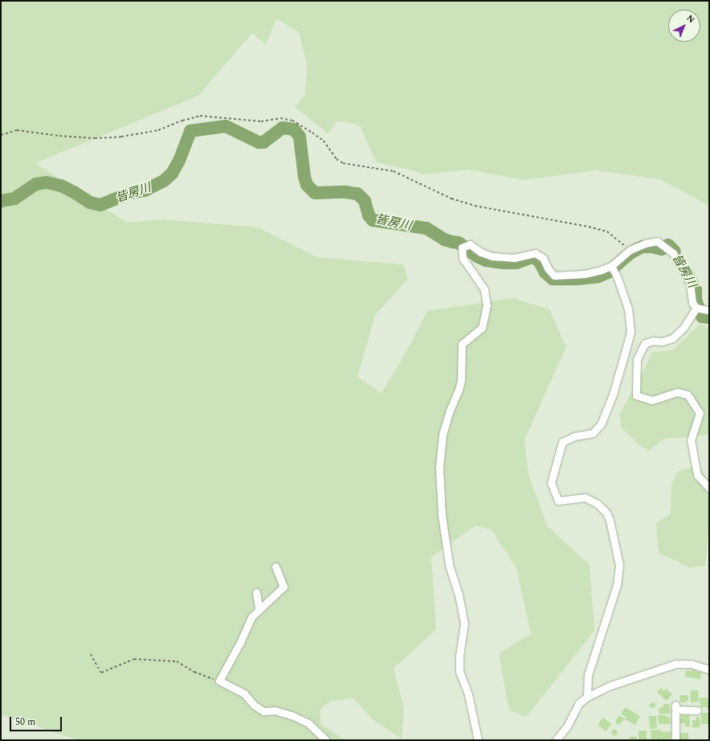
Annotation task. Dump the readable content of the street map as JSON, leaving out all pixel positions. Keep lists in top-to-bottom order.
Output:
{
  "water": ["皆房川"],
  "scale_bar": "50 m",
  "north": "top right"
}
